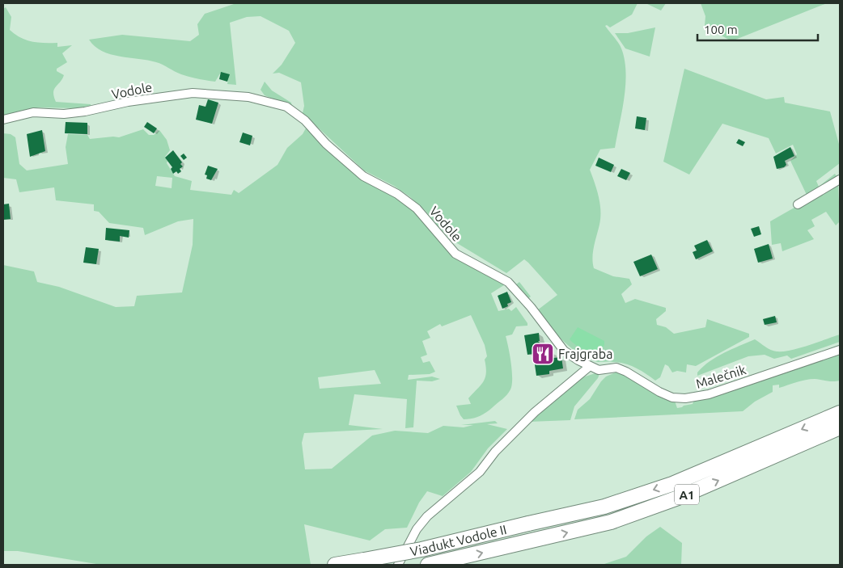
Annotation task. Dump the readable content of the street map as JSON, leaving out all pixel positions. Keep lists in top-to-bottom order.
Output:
{
  "streets": {
    "highway": ["A1", "Viadukt Vodole II"],
    "street": ["Vodole", "Malečnik"]
  },
  "crossings": [
    ["Vodole", "Malečnik"]
  ],
  "places": {
    "restaurant": ["Frajgraba"]
  },
  "scale_bar": "100 m"
}
